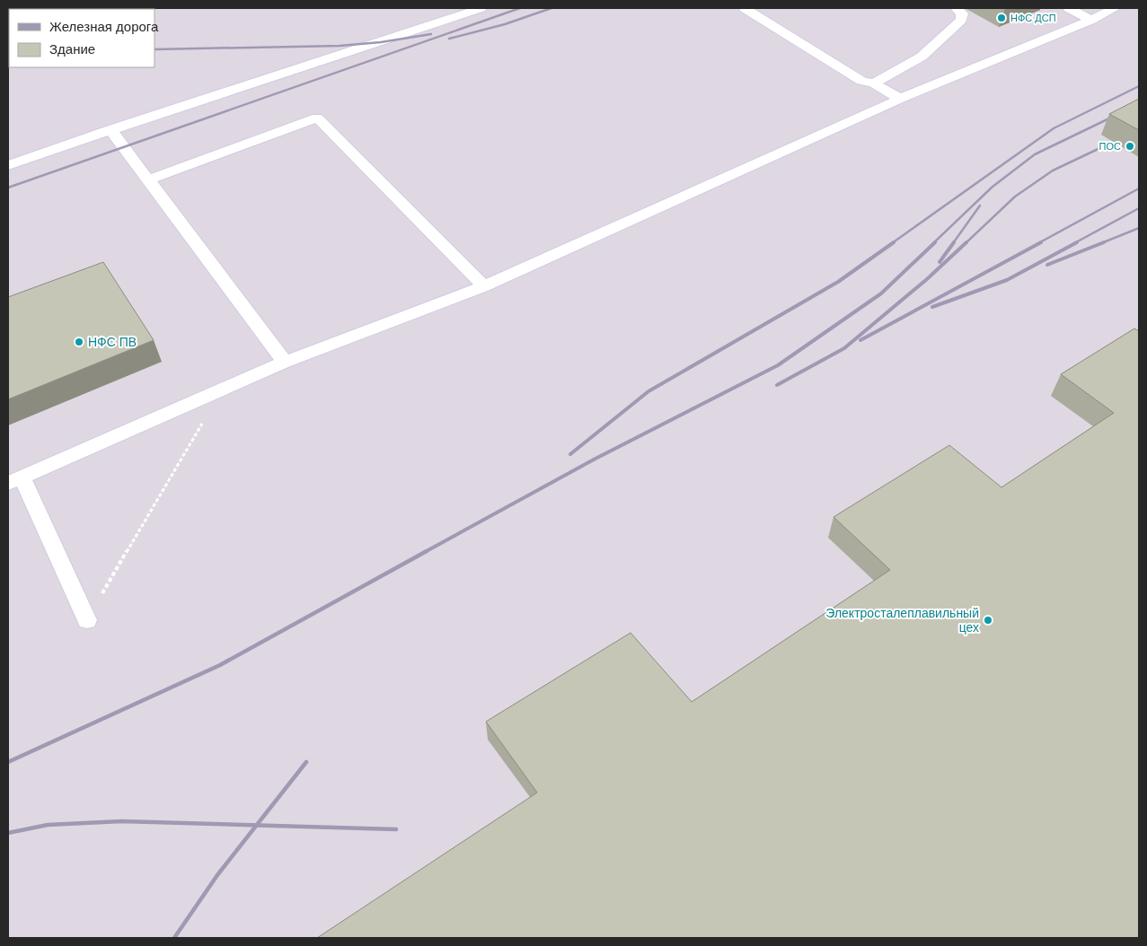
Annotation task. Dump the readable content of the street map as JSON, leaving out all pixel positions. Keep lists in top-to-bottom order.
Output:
{
  "places": [
    "НФС ДСП",
    "ПОС",
    "НФС ПВ",
    "Электросталеплавильный цех"
  ],
  "legend": ["Железная дорога", "Здание"]
}
